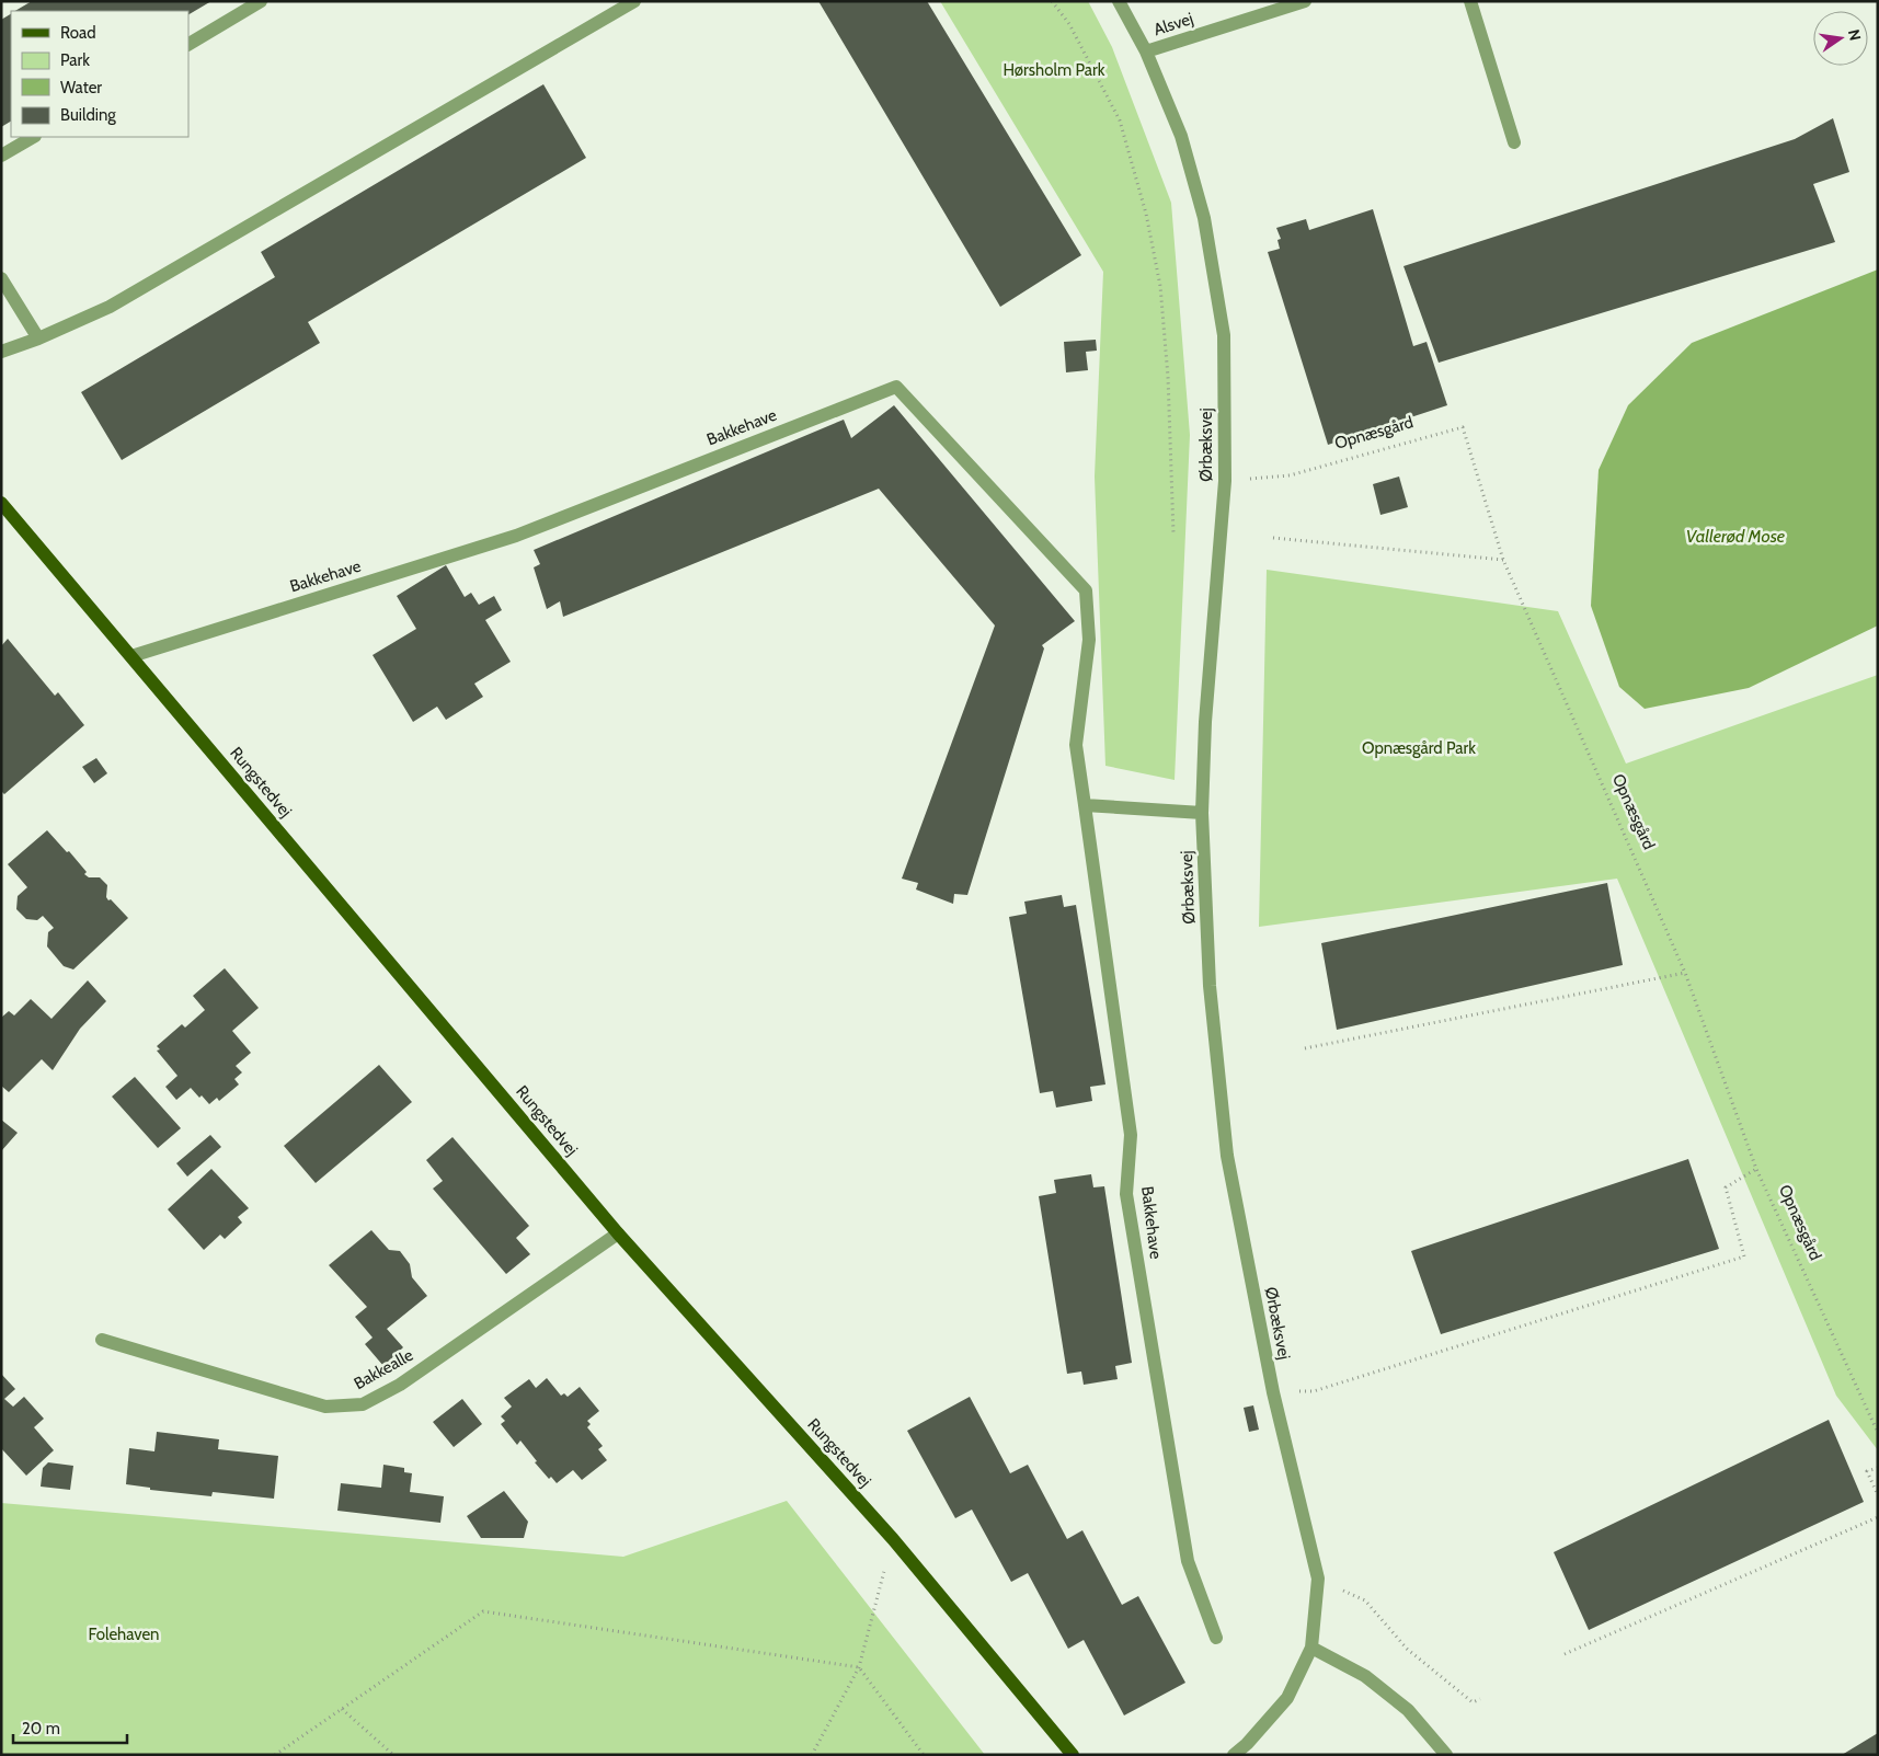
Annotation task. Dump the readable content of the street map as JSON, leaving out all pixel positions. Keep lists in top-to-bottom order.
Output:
{
  "streets": {
    "main road": ["Rungstedvej"],
    "street": [
      "Alsvej",
      "Bakkehave",
      "Ørbæksvej",
      "Bakkealle"
    ],
    "path": ["Opnæsgård"]
  },
  "crossings": [
    ["Alsvej", "Ørbæksvej"],
    ["Bakkehave", "Rungstedvej"],
    ["Opnæsgård", "Ørbæksvej"],
    ["Rungstedvej", "Bakkealle"]
  ],
  "water": ["Vallerød Mose"],
  "parks": ["Hørsholm Park", "Opnæsgård Park", "Folehaven"],
  "legend": [
    "Road",
    "Park",
    "Water",
    "Building"
  ],
  "scale_bar": "20 m",
  "north": "right"
}
